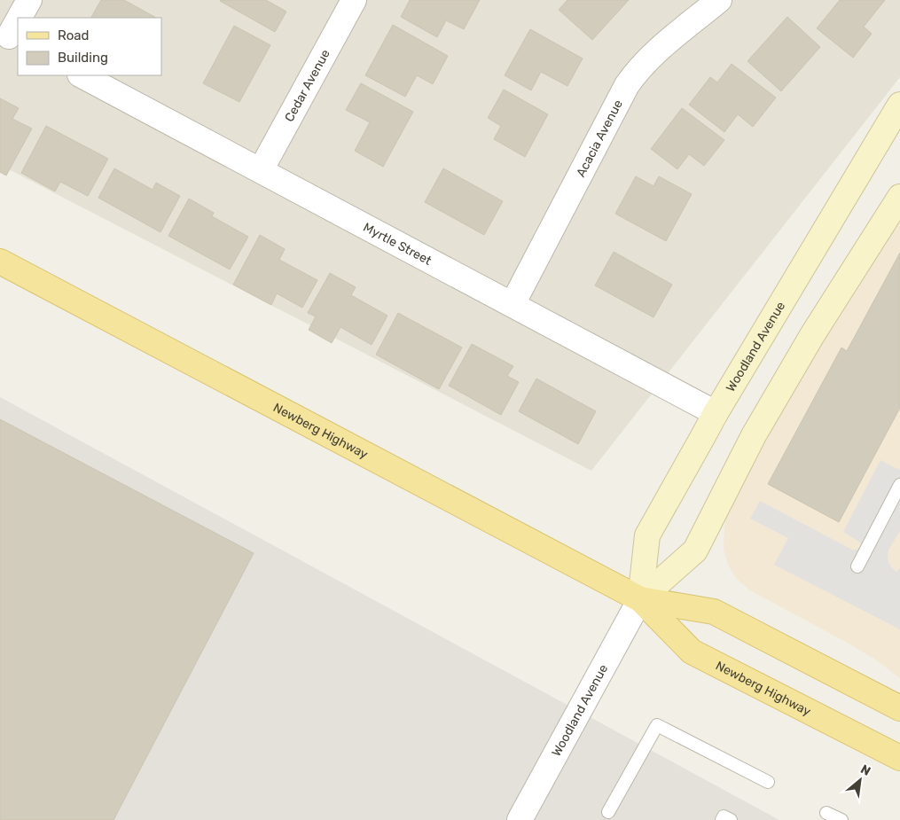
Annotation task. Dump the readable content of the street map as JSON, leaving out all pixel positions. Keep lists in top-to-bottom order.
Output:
{
  "streets": {
    "main road": ["Woodland Avenue", "Newberg Highway"],
    "street": ["Cedar Avenue", "Acacia Avenue", "Myrtle Street"]
  },
  "crossings": [
    ["Cedar Avenue", "Myrtle Street"],
    ["Acacia Avenue", "Myrtle Street"],
    ["Myrtle Street", "Woodland Avenue"],
    ["Woodland Avenue", "Newberg Highway"]
  ],
  "legend": ["Road", "Building"],
  "north": "top right"
}
